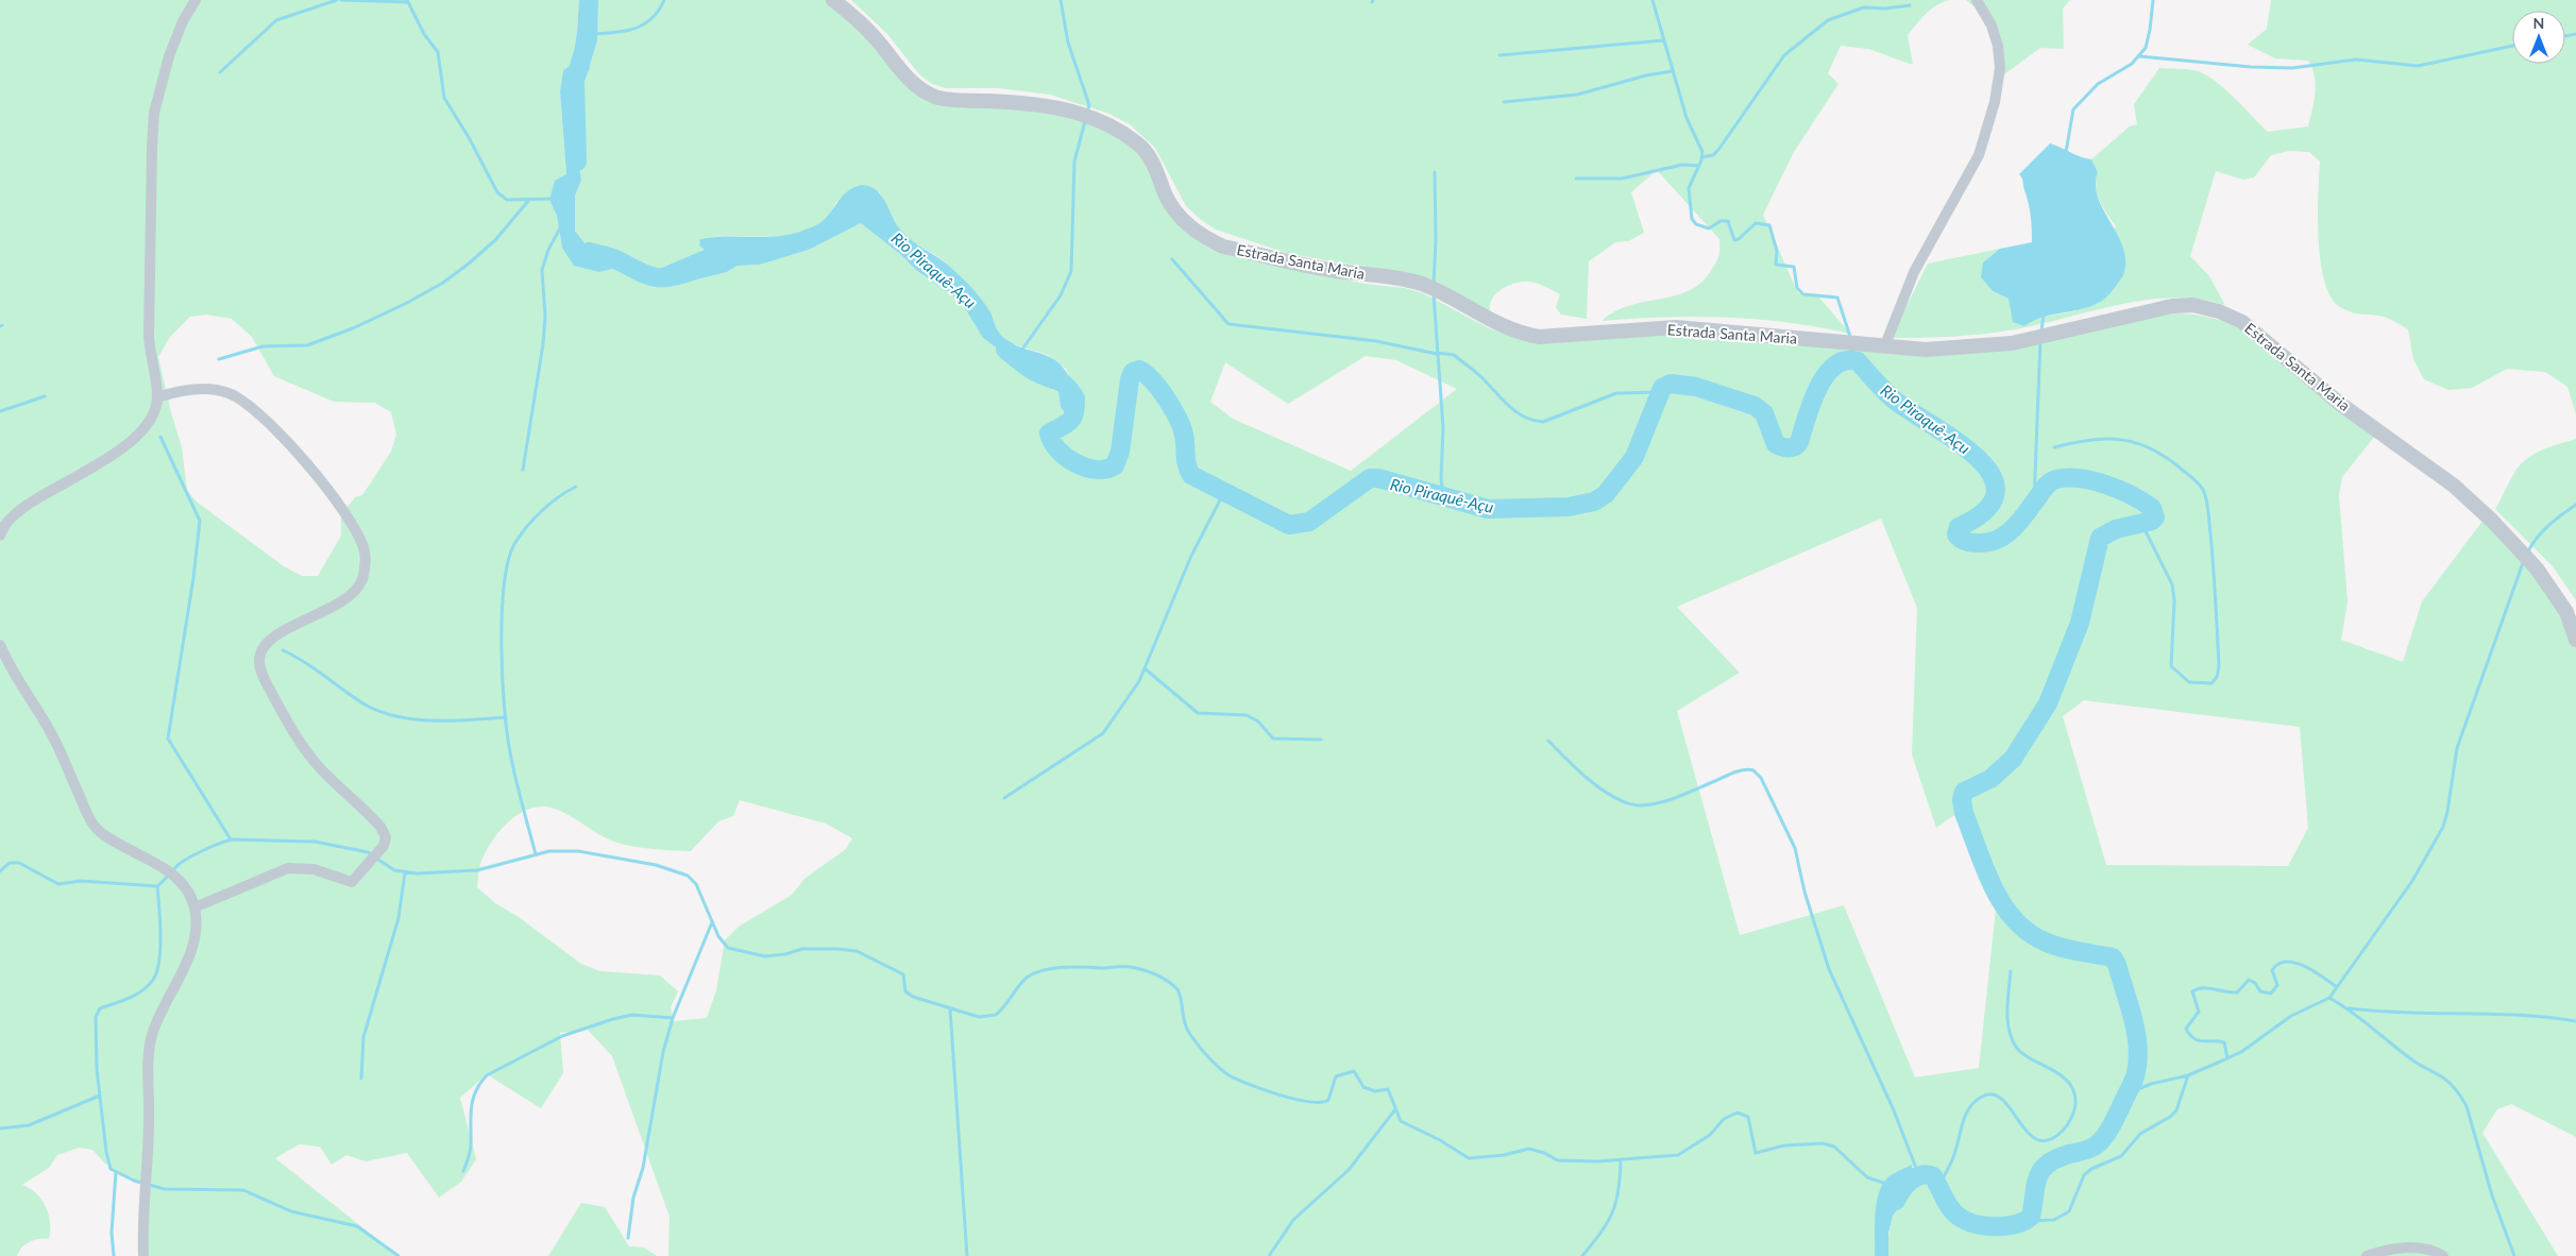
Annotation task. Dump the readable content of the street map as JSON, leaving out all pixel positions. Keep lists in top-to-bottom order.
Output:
{
  "streets": {
    "street": ["Estrada Santa Maria"]
  },
  "water": ["Rio Piraquê-Açu"],
  "north": "top"
}
